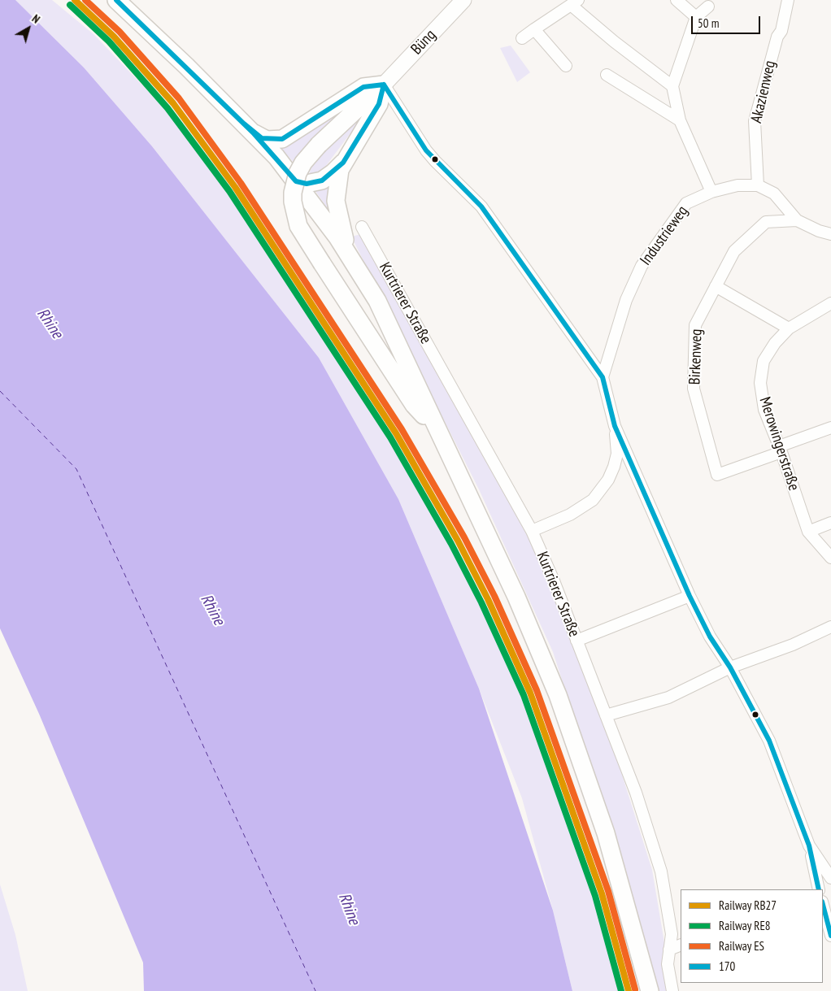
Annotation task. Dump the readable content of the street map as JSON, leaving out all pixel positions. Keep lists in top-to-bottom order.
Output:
{
  "streets": {
    "street": [
      "Büng",
      "Akazienweg",
      "Industrieweg",
      "Kurtrierer Straße",
      "Birkenweg",
      "Merowingerstraße"
    ]
  },
  "crossings": [
    ["Akazienweg", "Industrieweg"],
    ["Industrieweg", "Birkenweg"],
    ["Birkenweg", "Merowingerstraße"]
  ],
  "water": ["Rhine"],
  "lines": [
    "rail line RB27",
    "rail line ES",
    "transit line 170",
    "rail line RE8"
  ],
  "legend": [
    "Railway RB27",
    "Railway RE8",
    "Railway ES",
    "170"
  ],
  "scale_bar": "50 m",
  "north": "top right"
}
